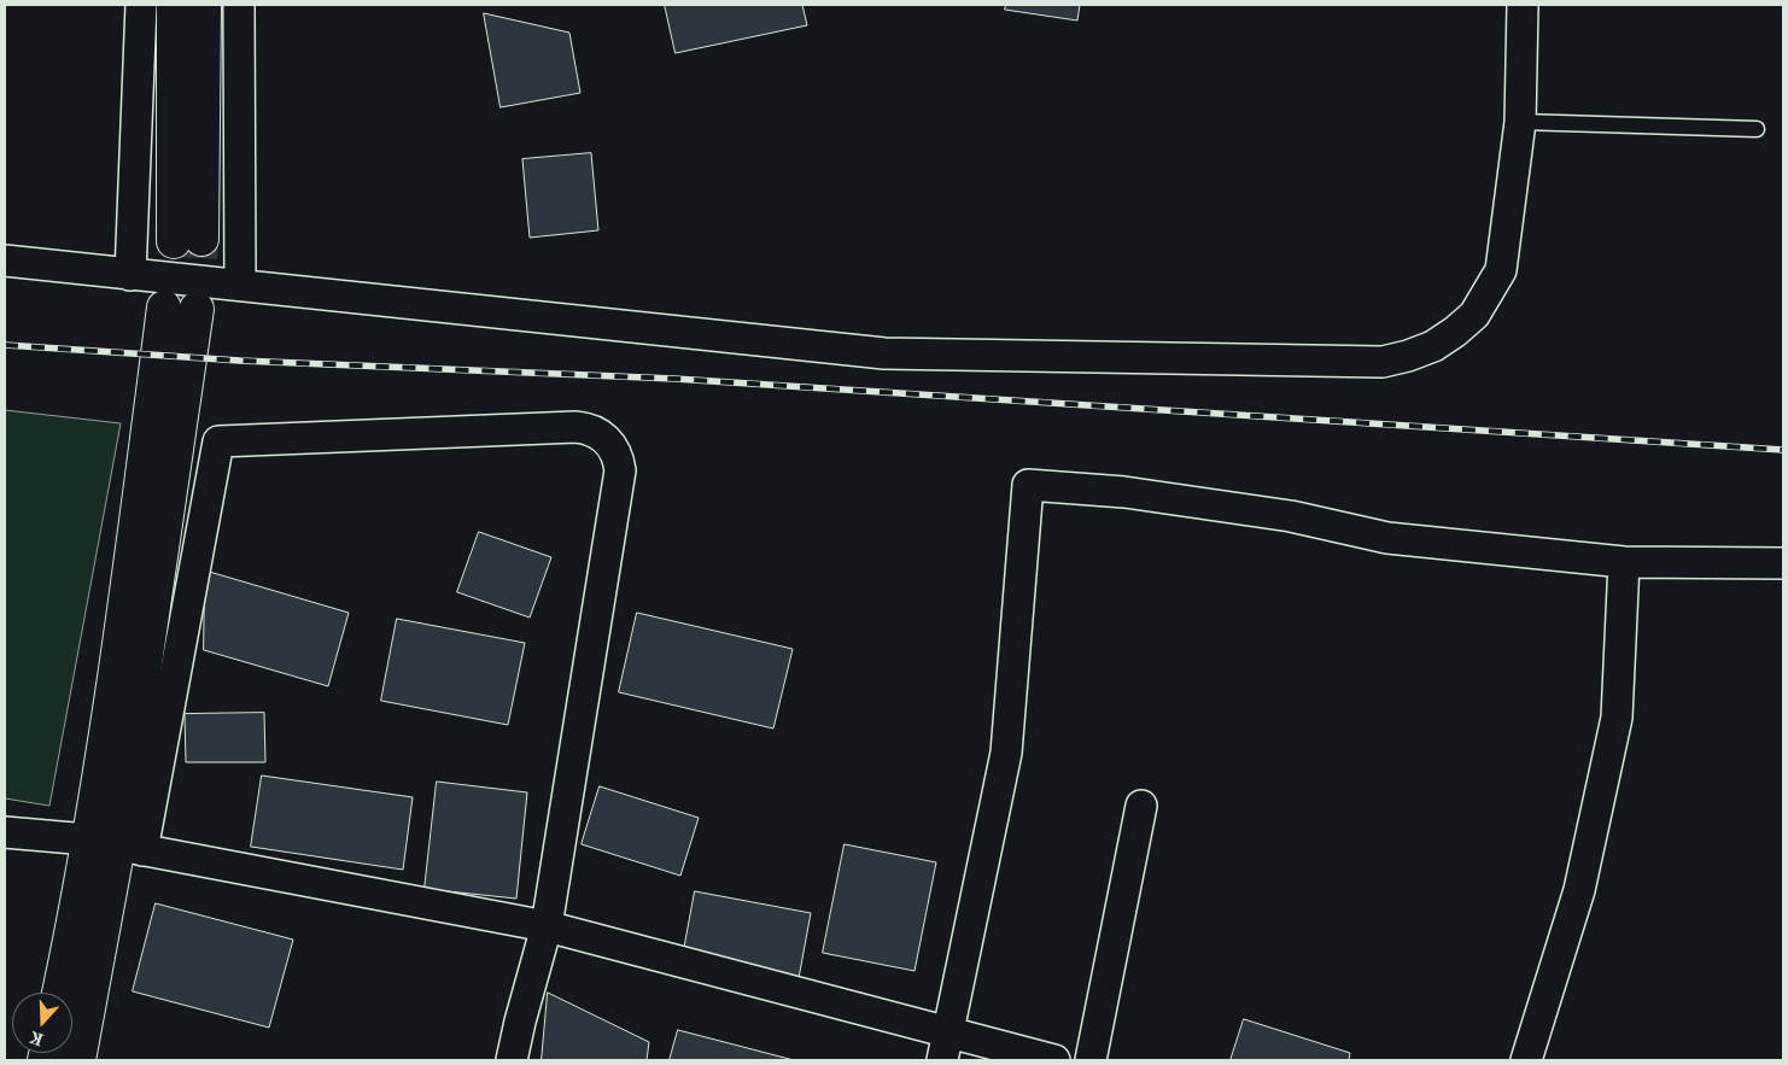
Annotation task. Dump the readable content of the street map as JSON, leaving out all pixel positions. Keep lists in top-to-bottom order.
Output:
{
  "north": "bottom"
}
